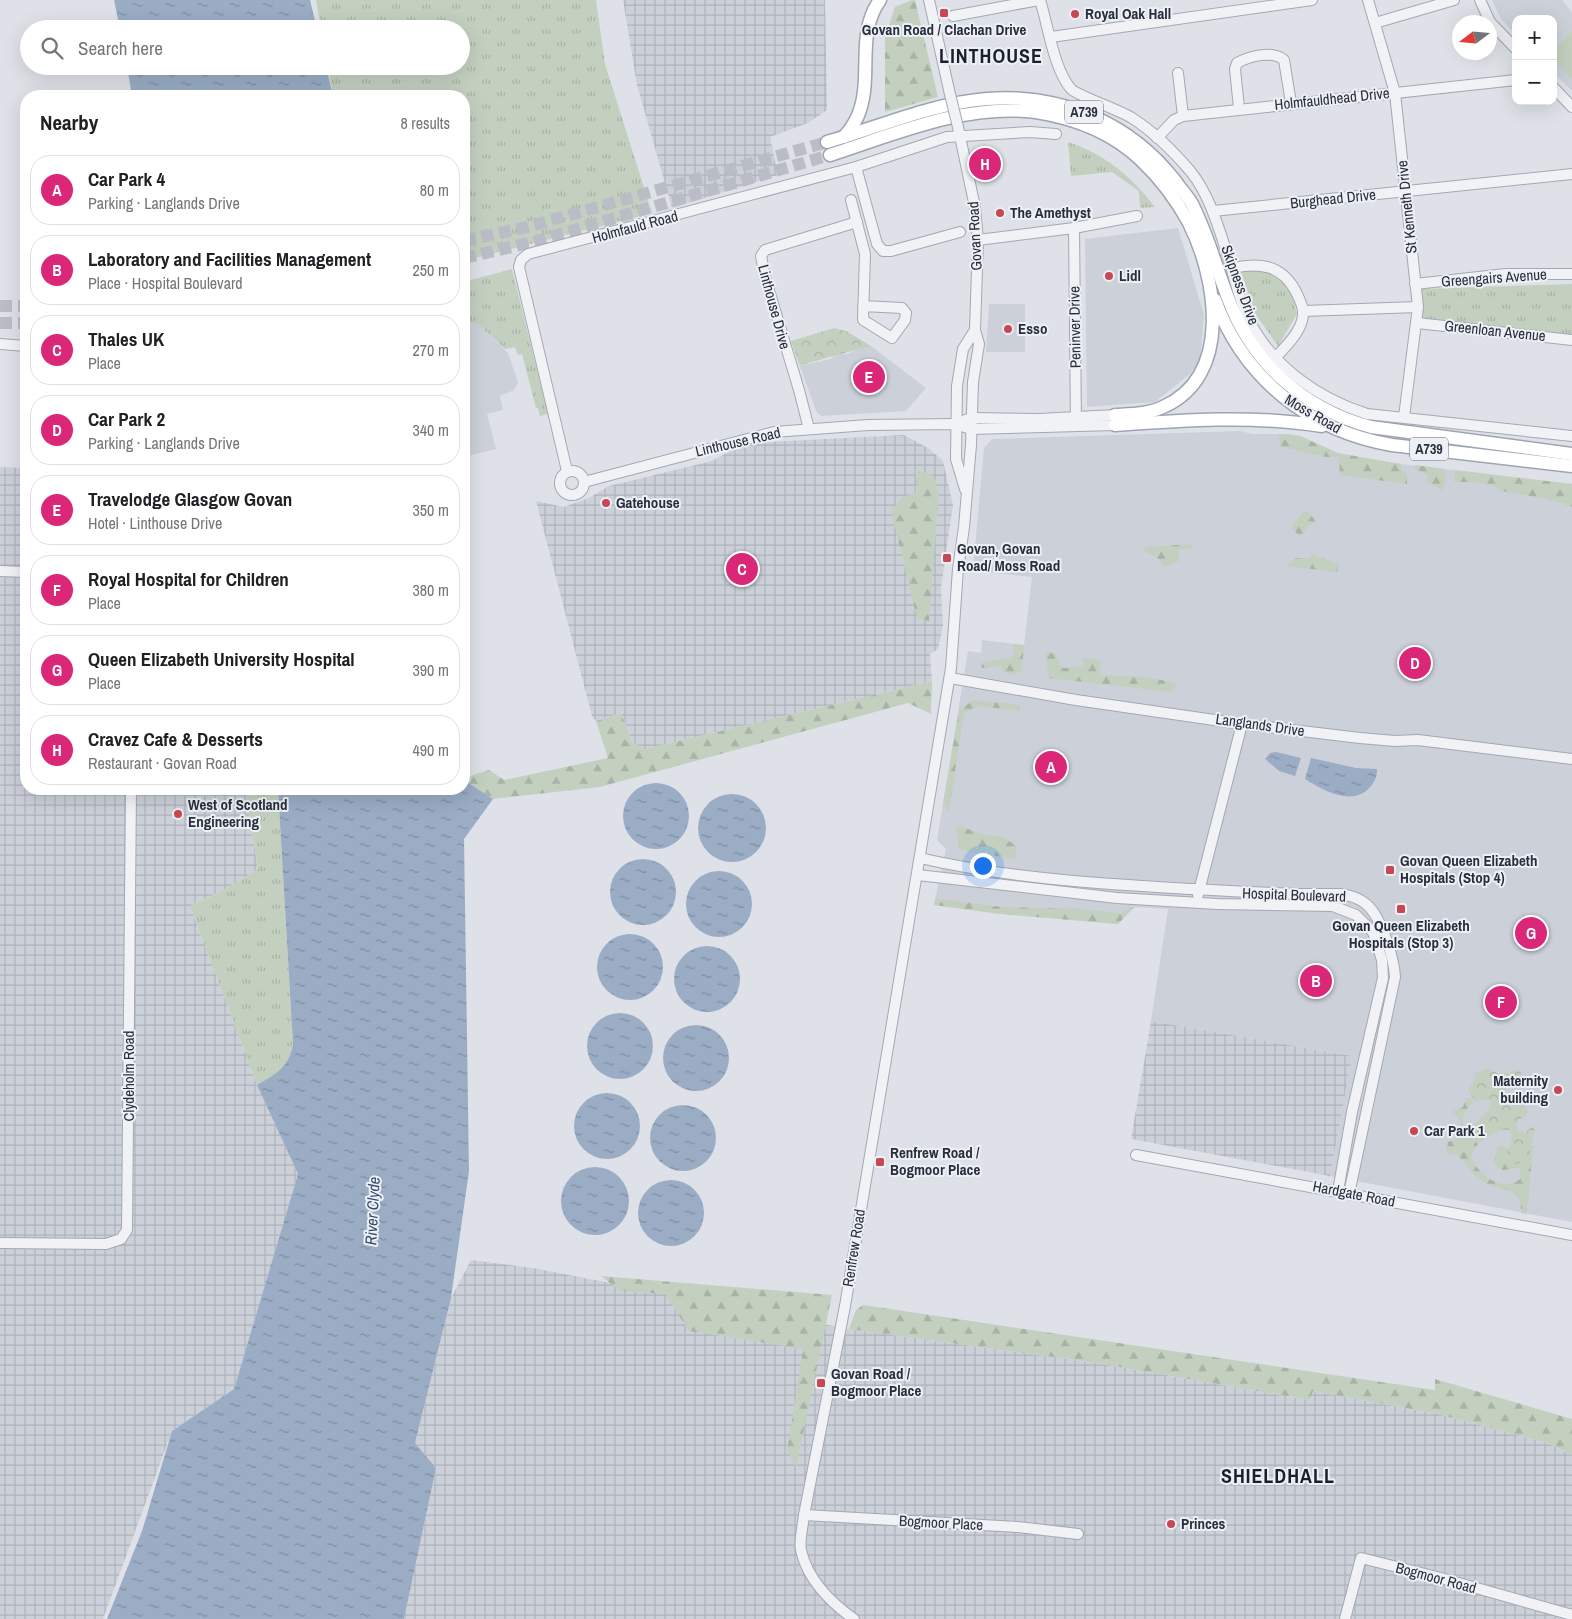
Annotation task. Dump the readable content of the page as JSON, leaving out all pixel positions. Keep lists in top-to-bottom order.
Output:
{
  "streets": {
    "main road": ["A739", "Moss Road"],
    "street": [
      "Holmfauldhead Drive",
      "Burghead Drive",
      "St Kenneth Drive",
      "Holmfauld Road",
      "Govan Road",
      "Greengairs Avenue",
      "Skipness Drive",
      "Linthouse Drive",
      "Peninver Drive",
      "Greenloan Avenue",
      "Linthouse Road",
      "Langlands Drive",
      "Hospital Boulevard",
      "Clydeholm Road",
      "Hardgate Road",
      "Renfrew Road",
      "Bogmoor Place",
      "Bogmoor Road"
    ]
  },
  "crossings": [
    ["Holmfauldhead Drive", "St Kenneth Drive"],
    ["A739", "Moss Road"],
    ["Burghead Drive", "St Kenneth Drive"],
    ["Burghead Drive", "Skipness Drive"],
    ["St Kenneth Drive", "Greengairs Avenue"],
    ["St Kenneth Drive", "Skipness Drive"],
    ["St Kenneth Drive", "Greenloan Avenue"],
    ["Holmfauld Road", "Govan Road"],
    ["Holmfauld Road", "Linthouse Road"],
    ["Govan Road", "Langlands Drive"],
    ["Govan Road", "Renfrew Road"],
    ["Linthouse Drive", "Linthouse Road"],
    ["Langlands Drive", "Renfrew Road"],
    ["Hospital Boulevard", "Hardgate Road"],
    ["Hospital Boulevard", "Renfrew Road"],
    ["Renfrew Road", "Bogmoor Place"]
  ],
  "districts": ["LINTHOUSE", "SHIELDHALL"],
  "water": ["River Clyde"],
  "places": {
    "transit": [
      "Govan Road / Clachan Drive",
      "Govan, Govan Road/ Moss Road",
      "Govan Queen Elizabeth Hospitals (Stop 4)",
      "Govan Queen Elizabeth Hospitals (Stop 3)",
      "Renfrew Road / Bogmoor Place",
      "Govan Road / Bogmoor Place"
    ],
    "other": [
      "Royal Oak Hall",
      "The Amethyst",
      "Lidl",
      "Esso",
      "Gatehouse",
      "West of Scotland Engineering",
      "Maternity building",
      "Car Park 1",
      "Princes"
    ]
  },
  "north": "left",
  "page": {
    "map_buttons": ["+", "−"],
    "search": "Search here",
    "heading": ["Nearby", "8 results"],
    "pins": [
      "H",
      "E",
      "C",
      "D",
      "A",
      "G",
      "B",
      "F"
    ],
    "list": [
      {
        "mark": "A",
        "name": "Car Park 4",
        "note": "Parking · Langlands Drive",
        "value": "80 m"
      },
      {
        "mark": "B",
        "name": "Laboratory and Facilities Management",
        "note": "Place · Hospital Boulevard",
        "value": "250 m"
      },
      {
        "mark": "C",
        "name": "Thales UK",
        "note": "Place",
        "value": "270 m"
      },
      {
        "mark": "D",
        "name": "Car Park 2",
        "note": "Parking · Langlands Drive",
        "value": "340 m"
      },
      {
        "mark": "E",
        "name": "Travelodge Glasgow Govan",
        "note": "Hotel · Linthouse Drive",
        "value": "350 m"
      },
      {
        "mark": "F",
        "name": "Royal Hospital for Children",
        "note": "Place",
        "value": "380 m"
      },
      {
        "mark": "G",
        "name": "Queen Elizabeth University Hospital",
        "note": "Place",
        "value": "390 m"
      },
      {
        "mark": "H",
        "name": "Cravez Cafe & Desserts",
        "note": "Restaurant · Govan Road",
        "value": "490 m"
      }
    ]
  }
}
